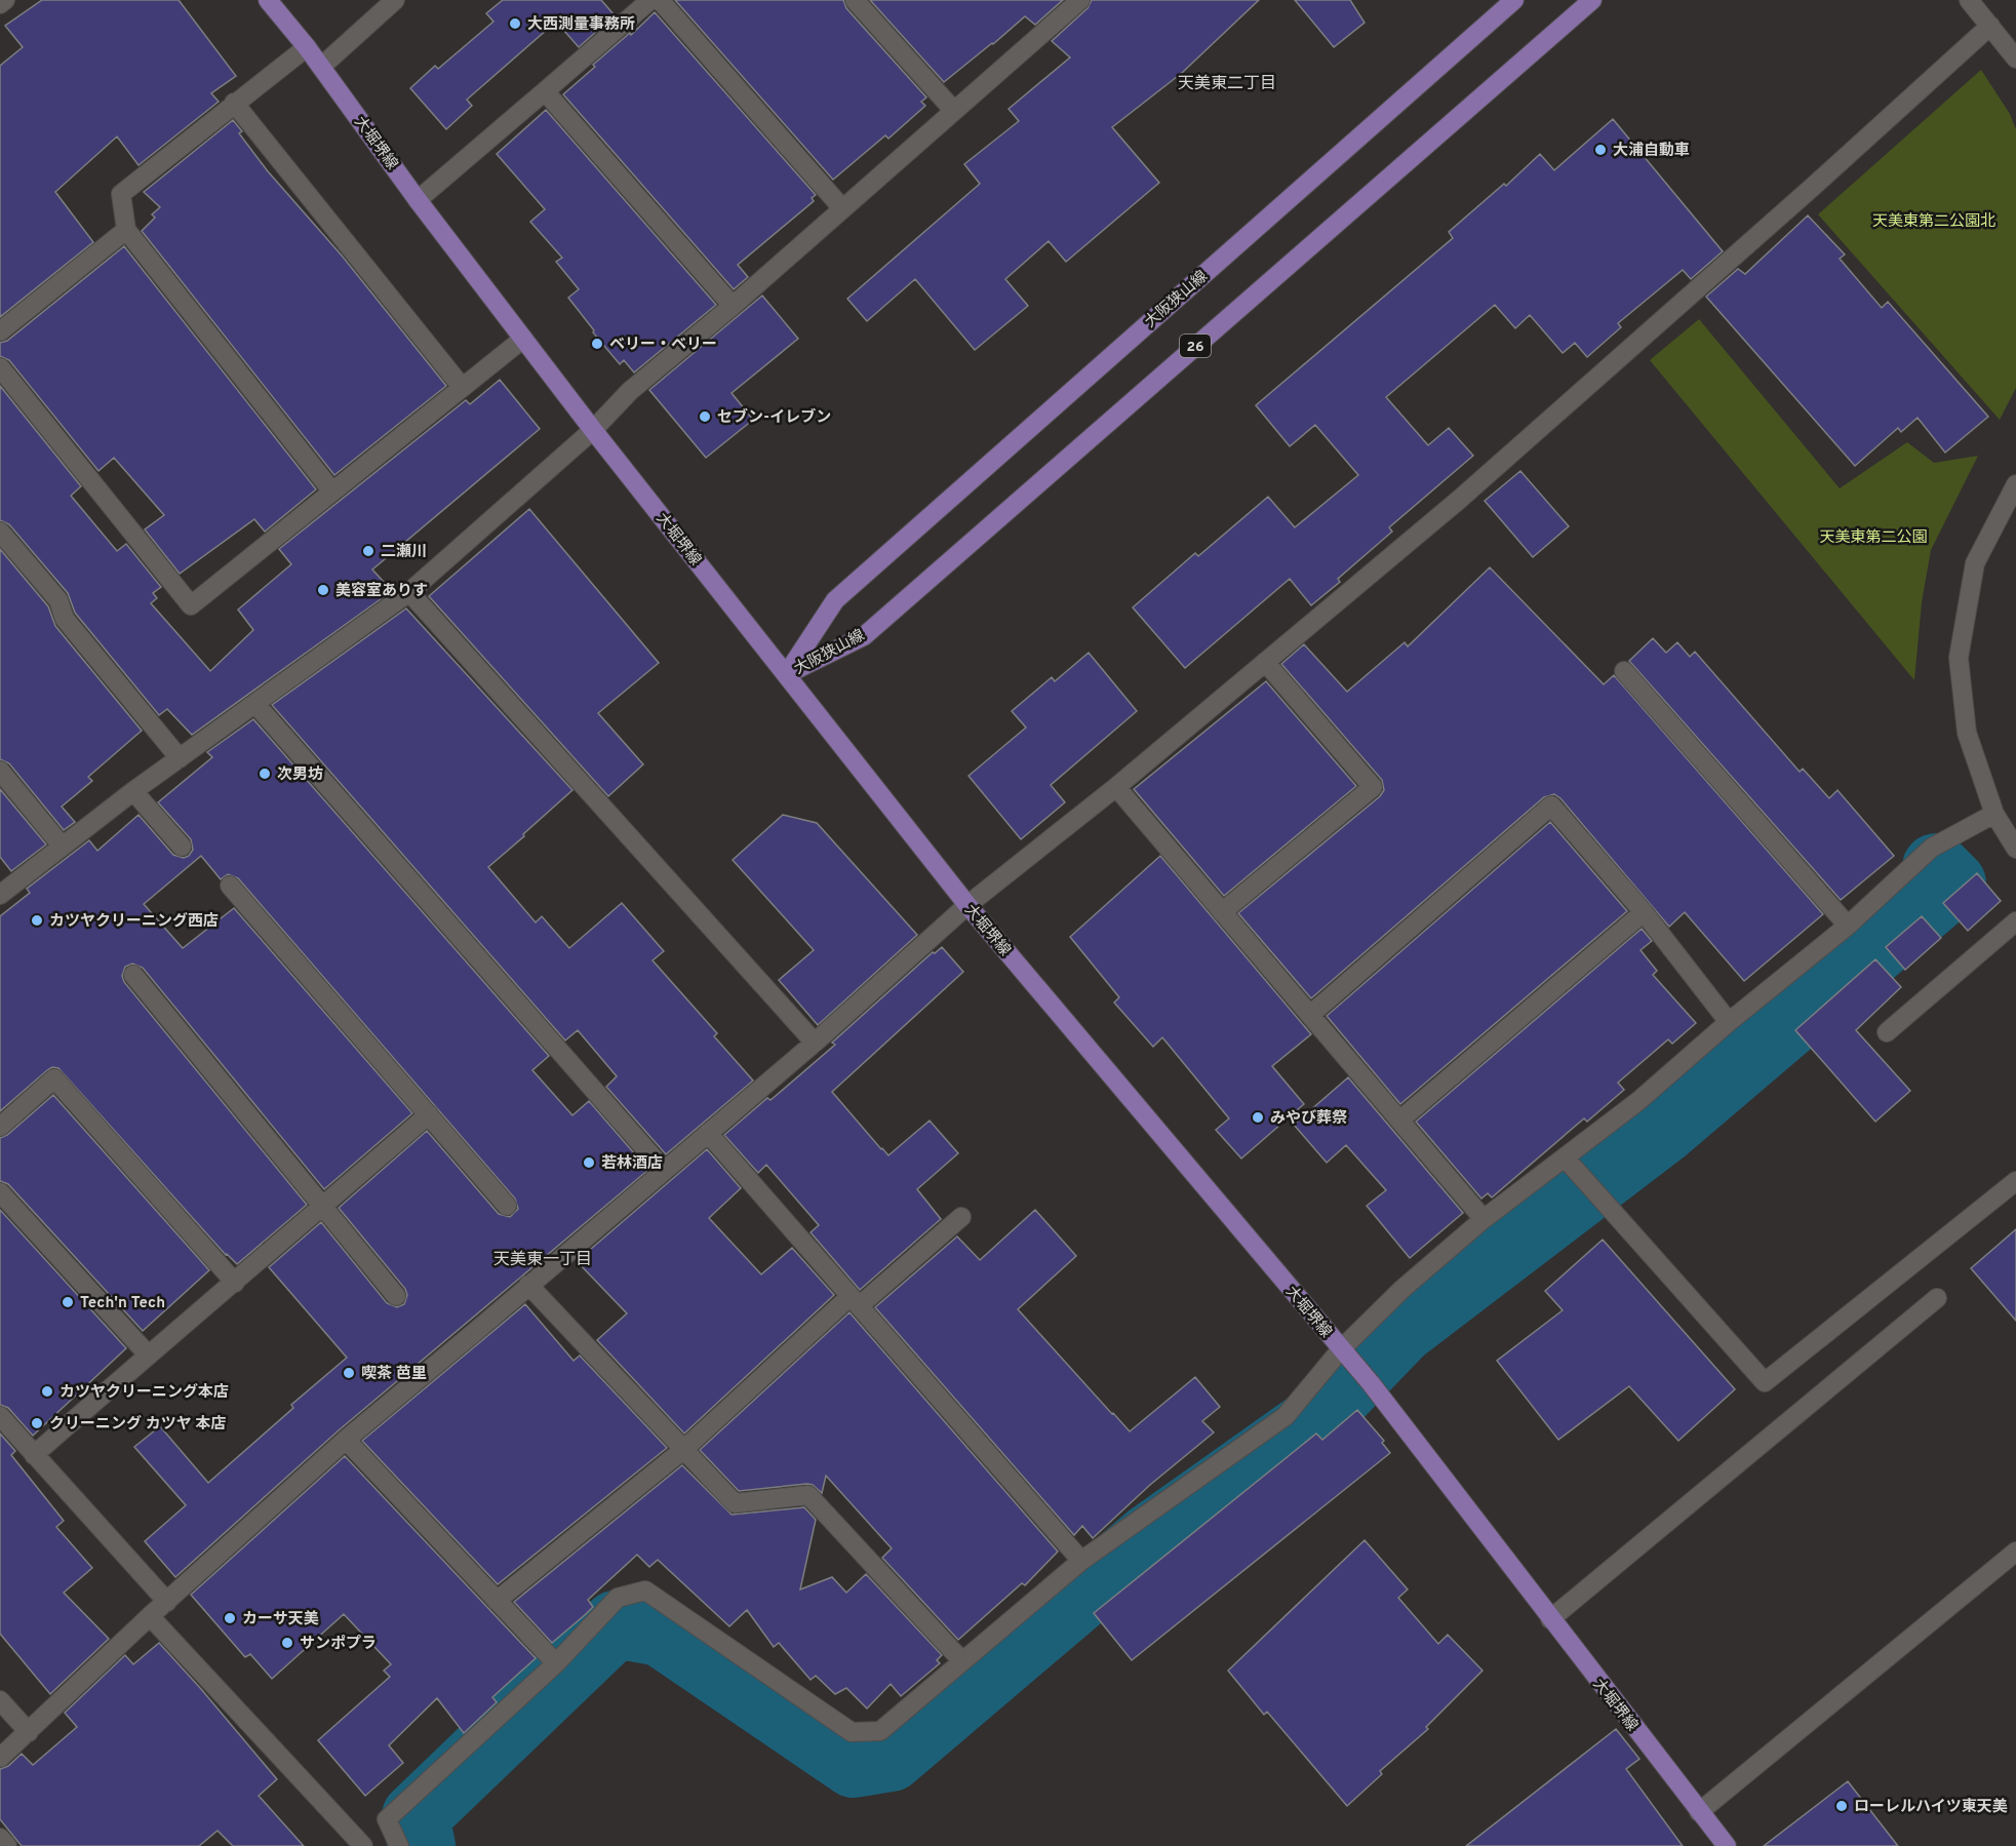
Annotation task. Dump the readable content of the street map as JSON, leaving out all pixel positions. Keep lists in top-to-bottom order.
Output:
{
  "streets": {
    "main road": ["大堀堺線", "大阪狭山線", "26"]
  },
  "crossings": [
    ["大堀堺線", "大阪狭山線"]
  ],
  "districts": ["天美東二丁目", "天美東一丁目"],
  "parks": ["天美東第二公園北", "天美東第二公園"],
  "places": [
    "大西測量事務所",
    "大浦自動車",
    "ベリー・ベリー",
    "セブン-イレブン",
    "二瀬川",
    "美容室ありす",
    "次男坊",
    "カツヤクリーニング西店",
    "みやび葬祭",
    "若林酒店",
    "Tech'n Tech",
    "喫茶 芭里",
    "カツヤクリーニング本店",
    "クリーニング カツヤ 本店",
    "カーサ天美",
    "サンポプラ",
    "ローレルハイツ東天美"
  ]
}
